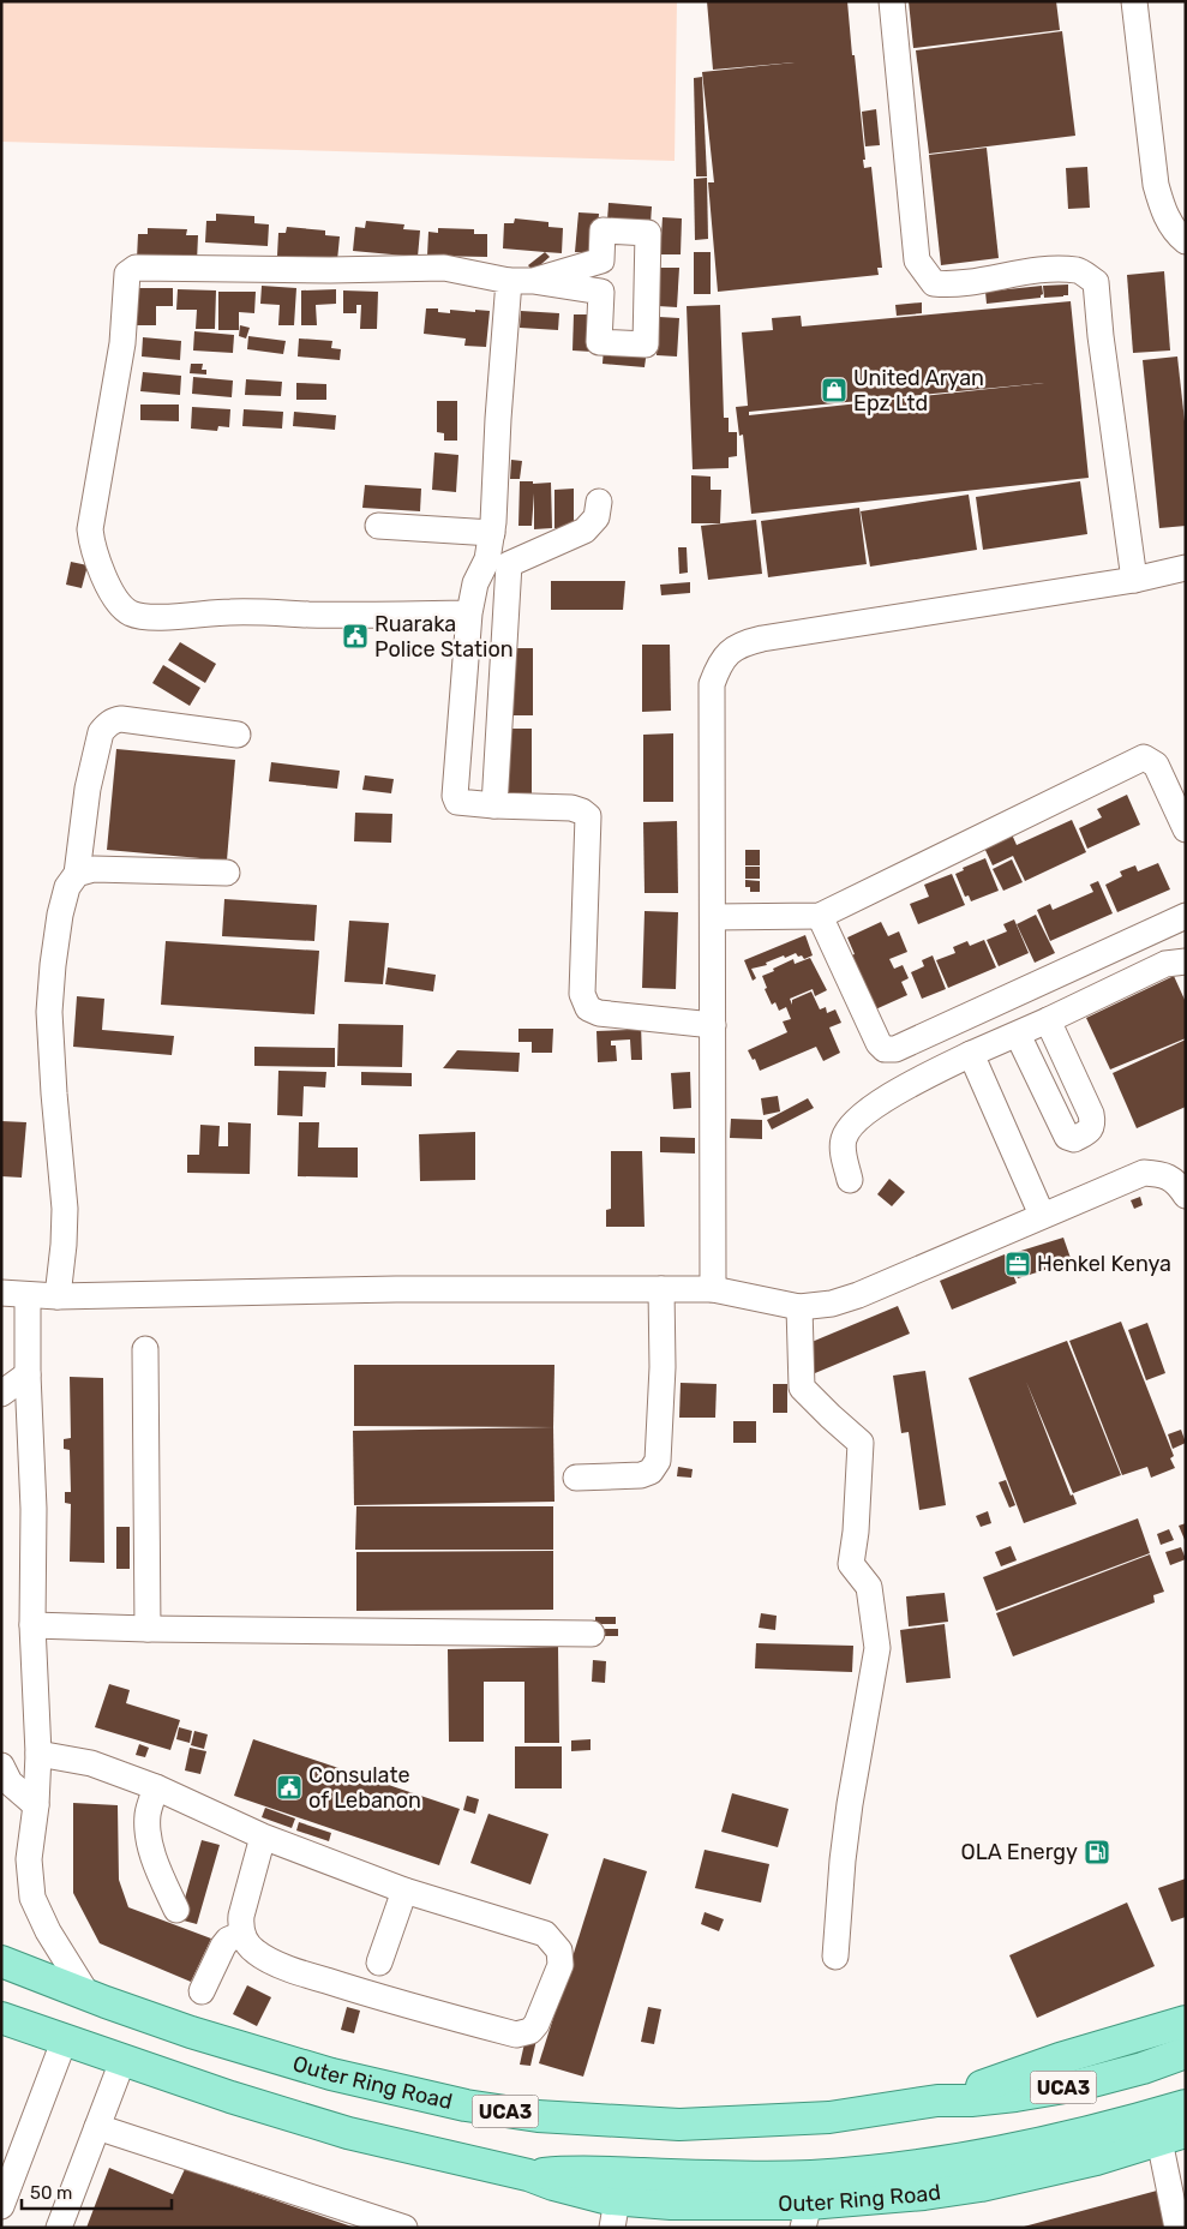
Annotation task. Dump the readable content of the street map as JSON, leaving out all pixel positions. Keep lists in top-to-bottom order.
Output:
{
  "streets": {
    "main road": ["Outer Ring Road", "UCA3"]
  },
  "places": {
    "shop": ["United Aryan Epz Ltd"],
    "public building": ["Ruaraka Police Station", "Consulate of Lebanon"],
    "office": ["Henkel Kenya"],
    "fuel station": ["OLA Energy"]
  },
  "scale_bar": "50 m"
}
